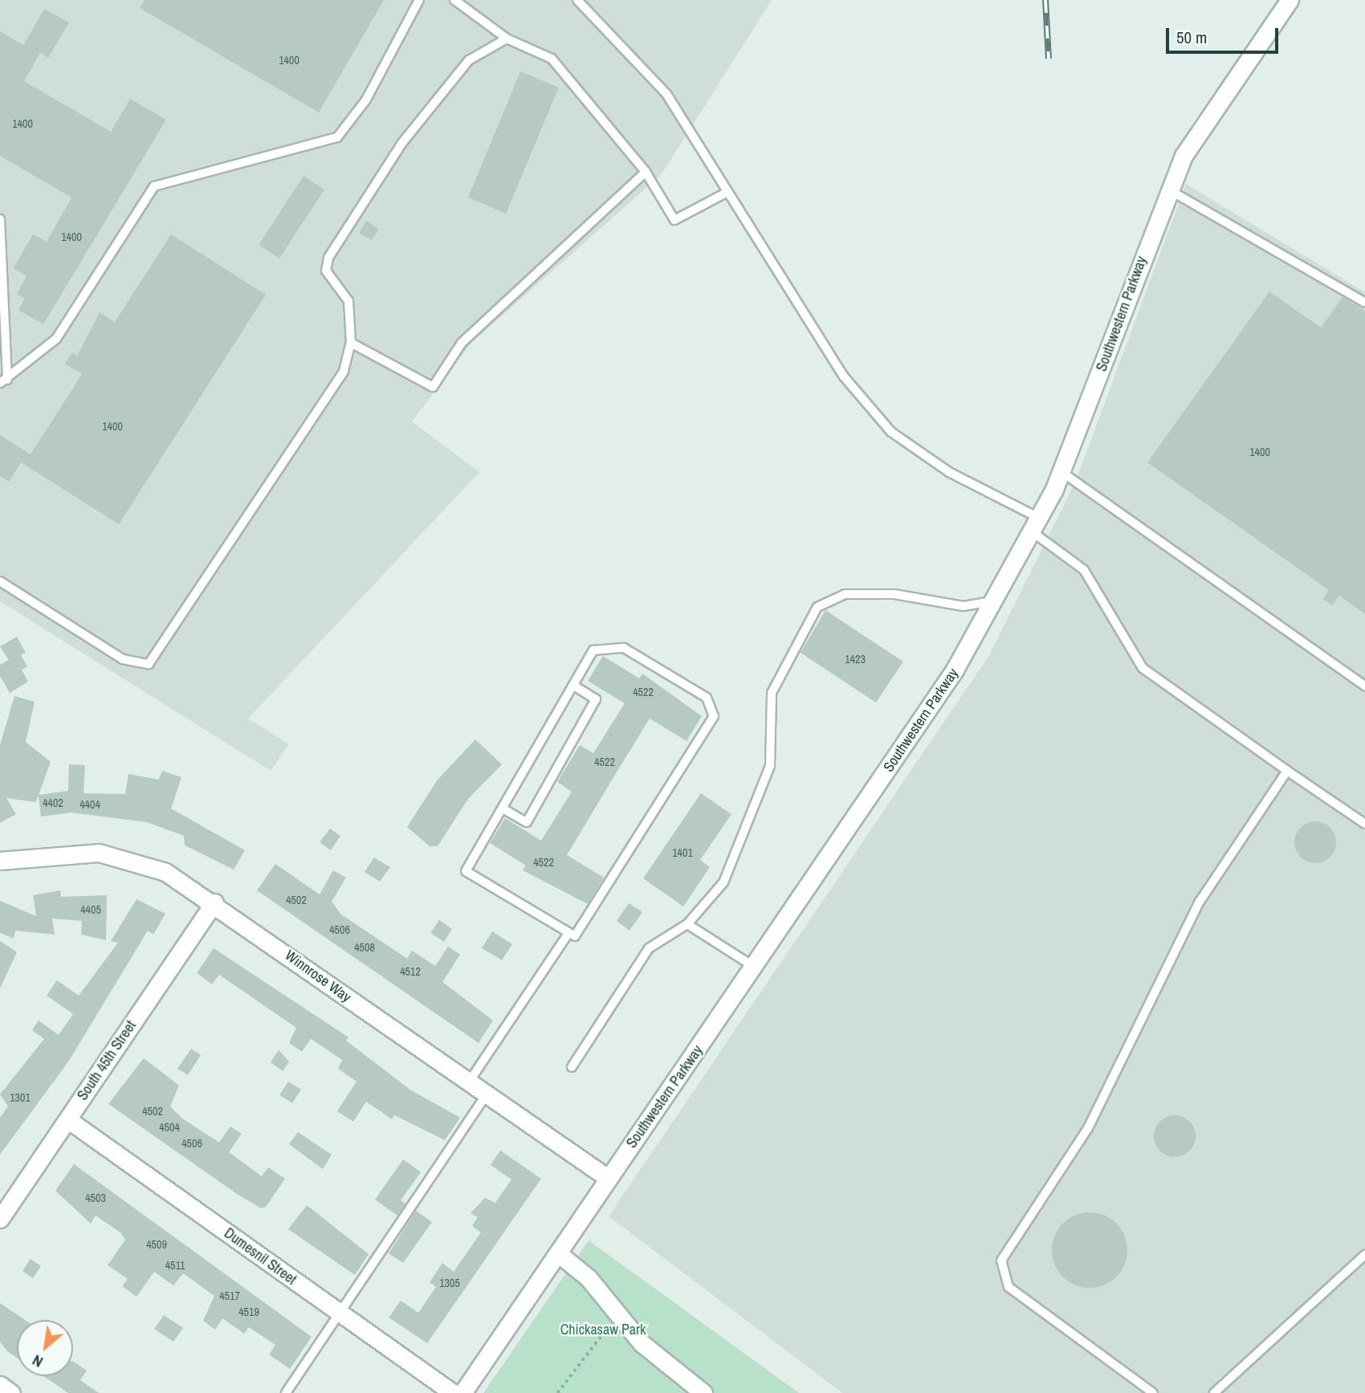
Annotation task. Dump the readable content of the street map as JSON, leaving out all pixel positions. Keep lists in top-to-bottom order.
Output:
{
  "streets": {
    "street": [
      "Southwestern Parkway",
      "Winnrose Way",
      "South 45th Street",
      "Dumesnil Street"
    ]
  },
  "crossings": [
    ["Southwestern Parkway", "Winnrose Way"],
    ["Winnrose Way", "South 45th Street"],
    ["South 45th Street", "Dumesnil Street"]
  ],
  "parks": ["Chickasaw Park"],
  "house_numbers": [
    "1400",
    "1400",
    "1400",
    "1400",
    "1400",
    "1423",
    "4522",
    "4522",
    "4402",
    "4404",
    "1401",
    "4522",
    "4502",
    "4405",
    "4506",
    "4508",
    "4512",
    "1301",
    "4502",
    "4504",
    "4506",
    "4503",
    "4509",
    "4511",
    "1305",
    "4517",
    "4519"
  ],
  "scale_bar": "50 m",
  "north": "bottom left"
}
